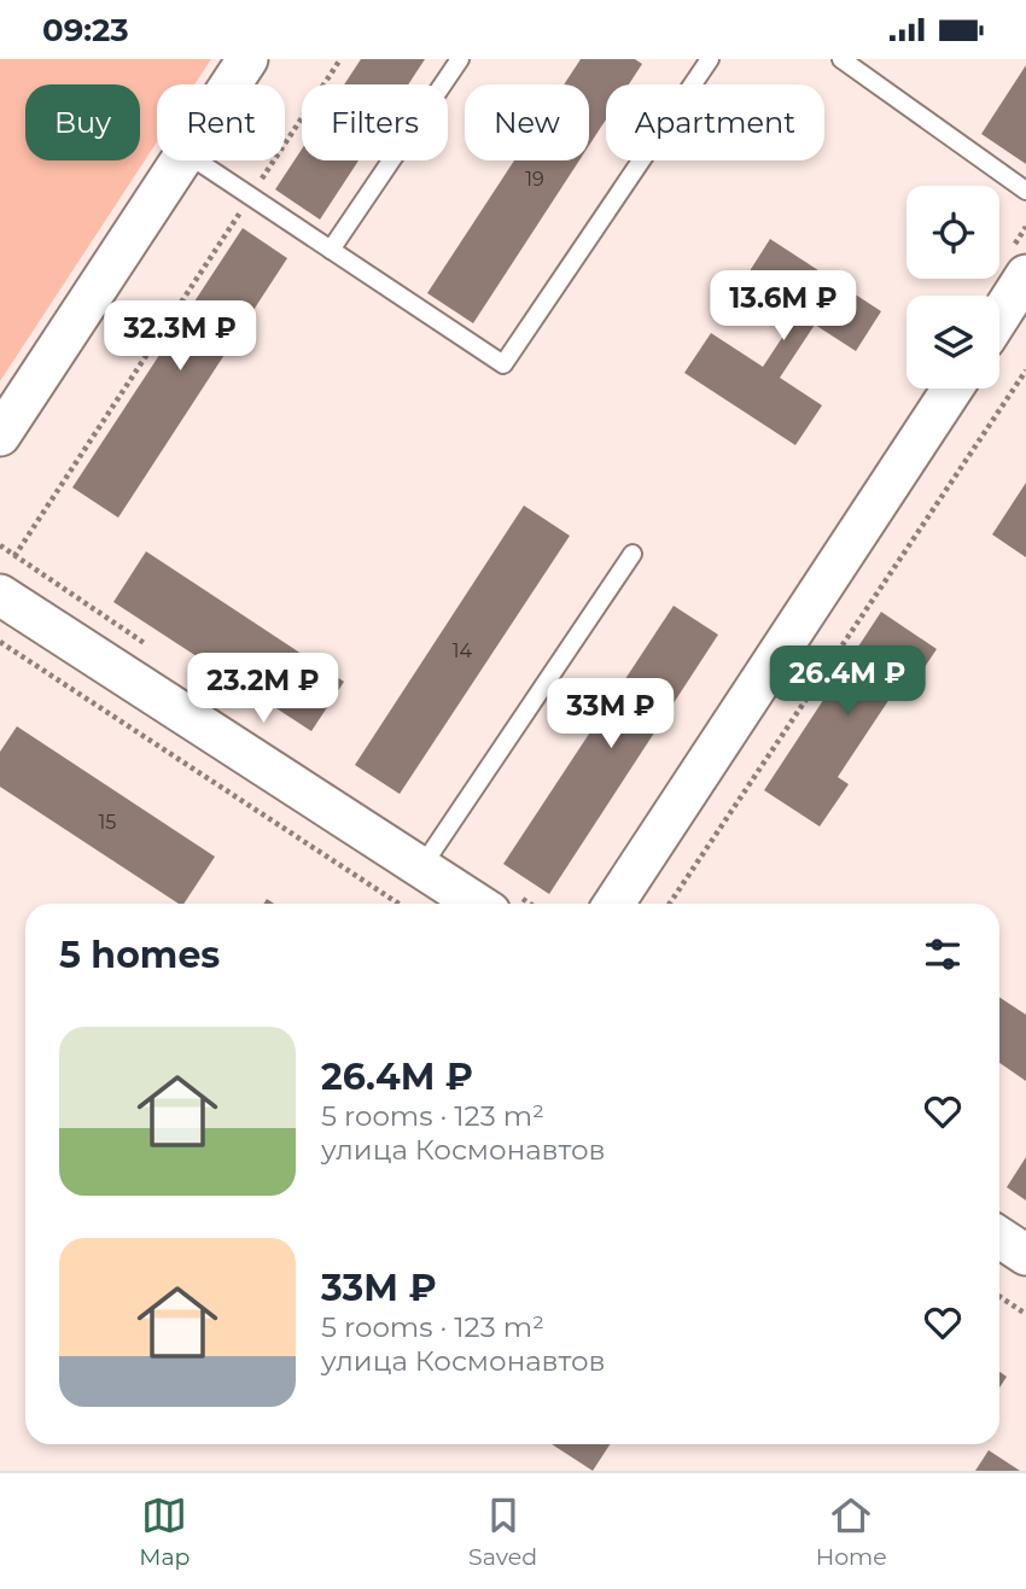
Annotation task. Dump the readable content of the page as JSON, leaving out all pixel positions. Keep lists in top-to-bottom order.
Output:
{
  "house_numbers": ["19", "14", "15"],
  "page": {
    "status": "09:23",
    "chip": [
      "Buy",
      "Rent",
      "Filters",
      "New",
      "Apartment"
    ],
    "price": [
      "13.6M ₽",
      "32.3M ₽",
      "26.4M ₽",
      "23.2M ₽",
      "33M ₽"
    ],
    "heading": "5 homes",
    "list": [
      {
        "name": "26.4M ₽",
        "note": "5 rooms · 123 m² · улица Космонавтов"
      },
      {
        "name": "33M ₽",
        "note": "5 rooms · 123 m² · улица Космонавтов"
      }
    ],
    "tabs": ["Map", "Saved", "Home"]
  }
}
